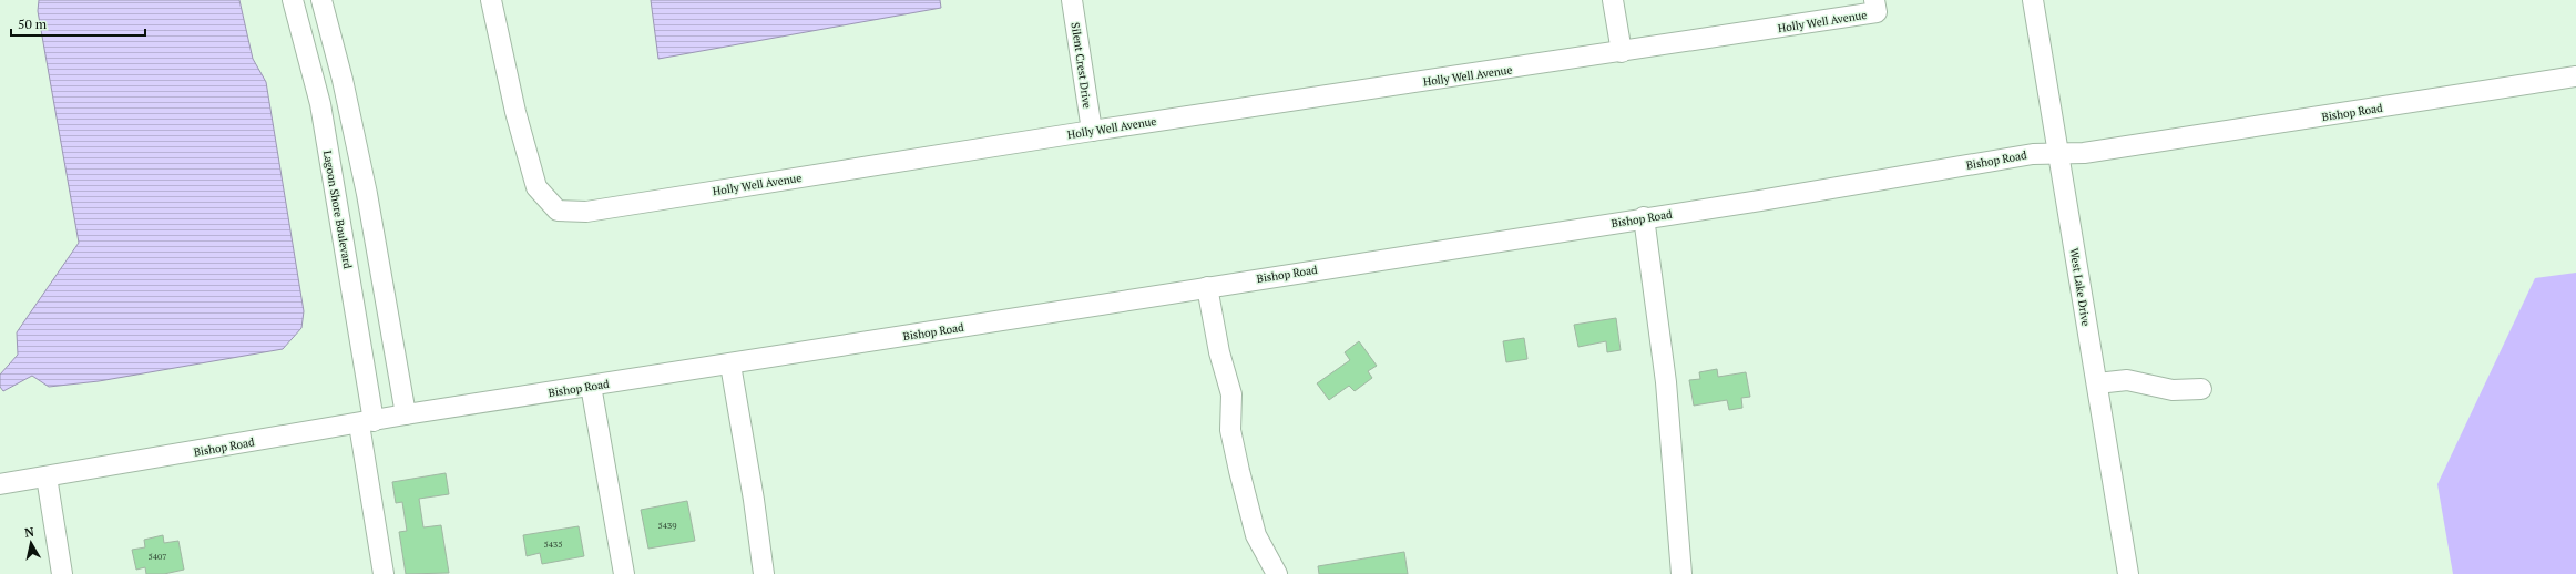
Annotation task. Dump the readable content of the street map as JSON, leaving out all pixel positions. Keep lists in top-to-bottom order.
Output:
{
  "streets": {
    "street": [
      "Holly Well Avenue",
      "Silent Crest Drive",
      "Bishop Road",
      "Lagoon Shore Boulevard",
      "West Lake Drive"
    ]
  },
  "crossings": [
    ["Holly Well Avenue", "Silent Crest Drive"],
    ["Bishop Road", "Lagoon Shore Boulevard"],
    ["Bishop Road", "West Lake Drive"]
  ],
  "house_numbers": ["5439", "5435", "5407"],
  "scale_bar": "50 m",
  "north": "top"
}
